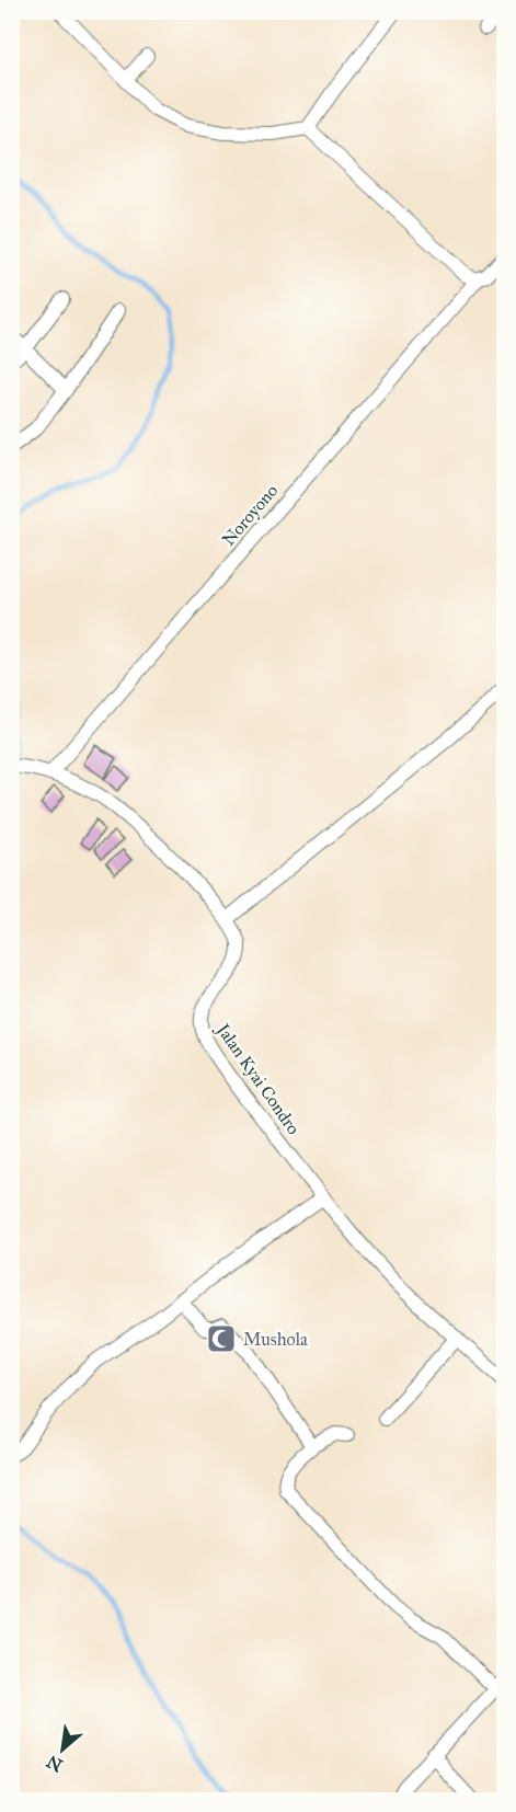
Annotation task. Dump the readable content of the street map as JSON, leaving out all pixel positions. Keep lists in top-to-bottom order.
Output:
{
  "streets": {
    "street": ["Noroyono", "Jalan Kyai Condro"]
  },
  "crossings": [
    ["Noroyono", "Jalan Kyai Condro"]
  ],
  "places": {
    "mosque": ["Mushola"]
  },
  "north": "bottom left"
}
